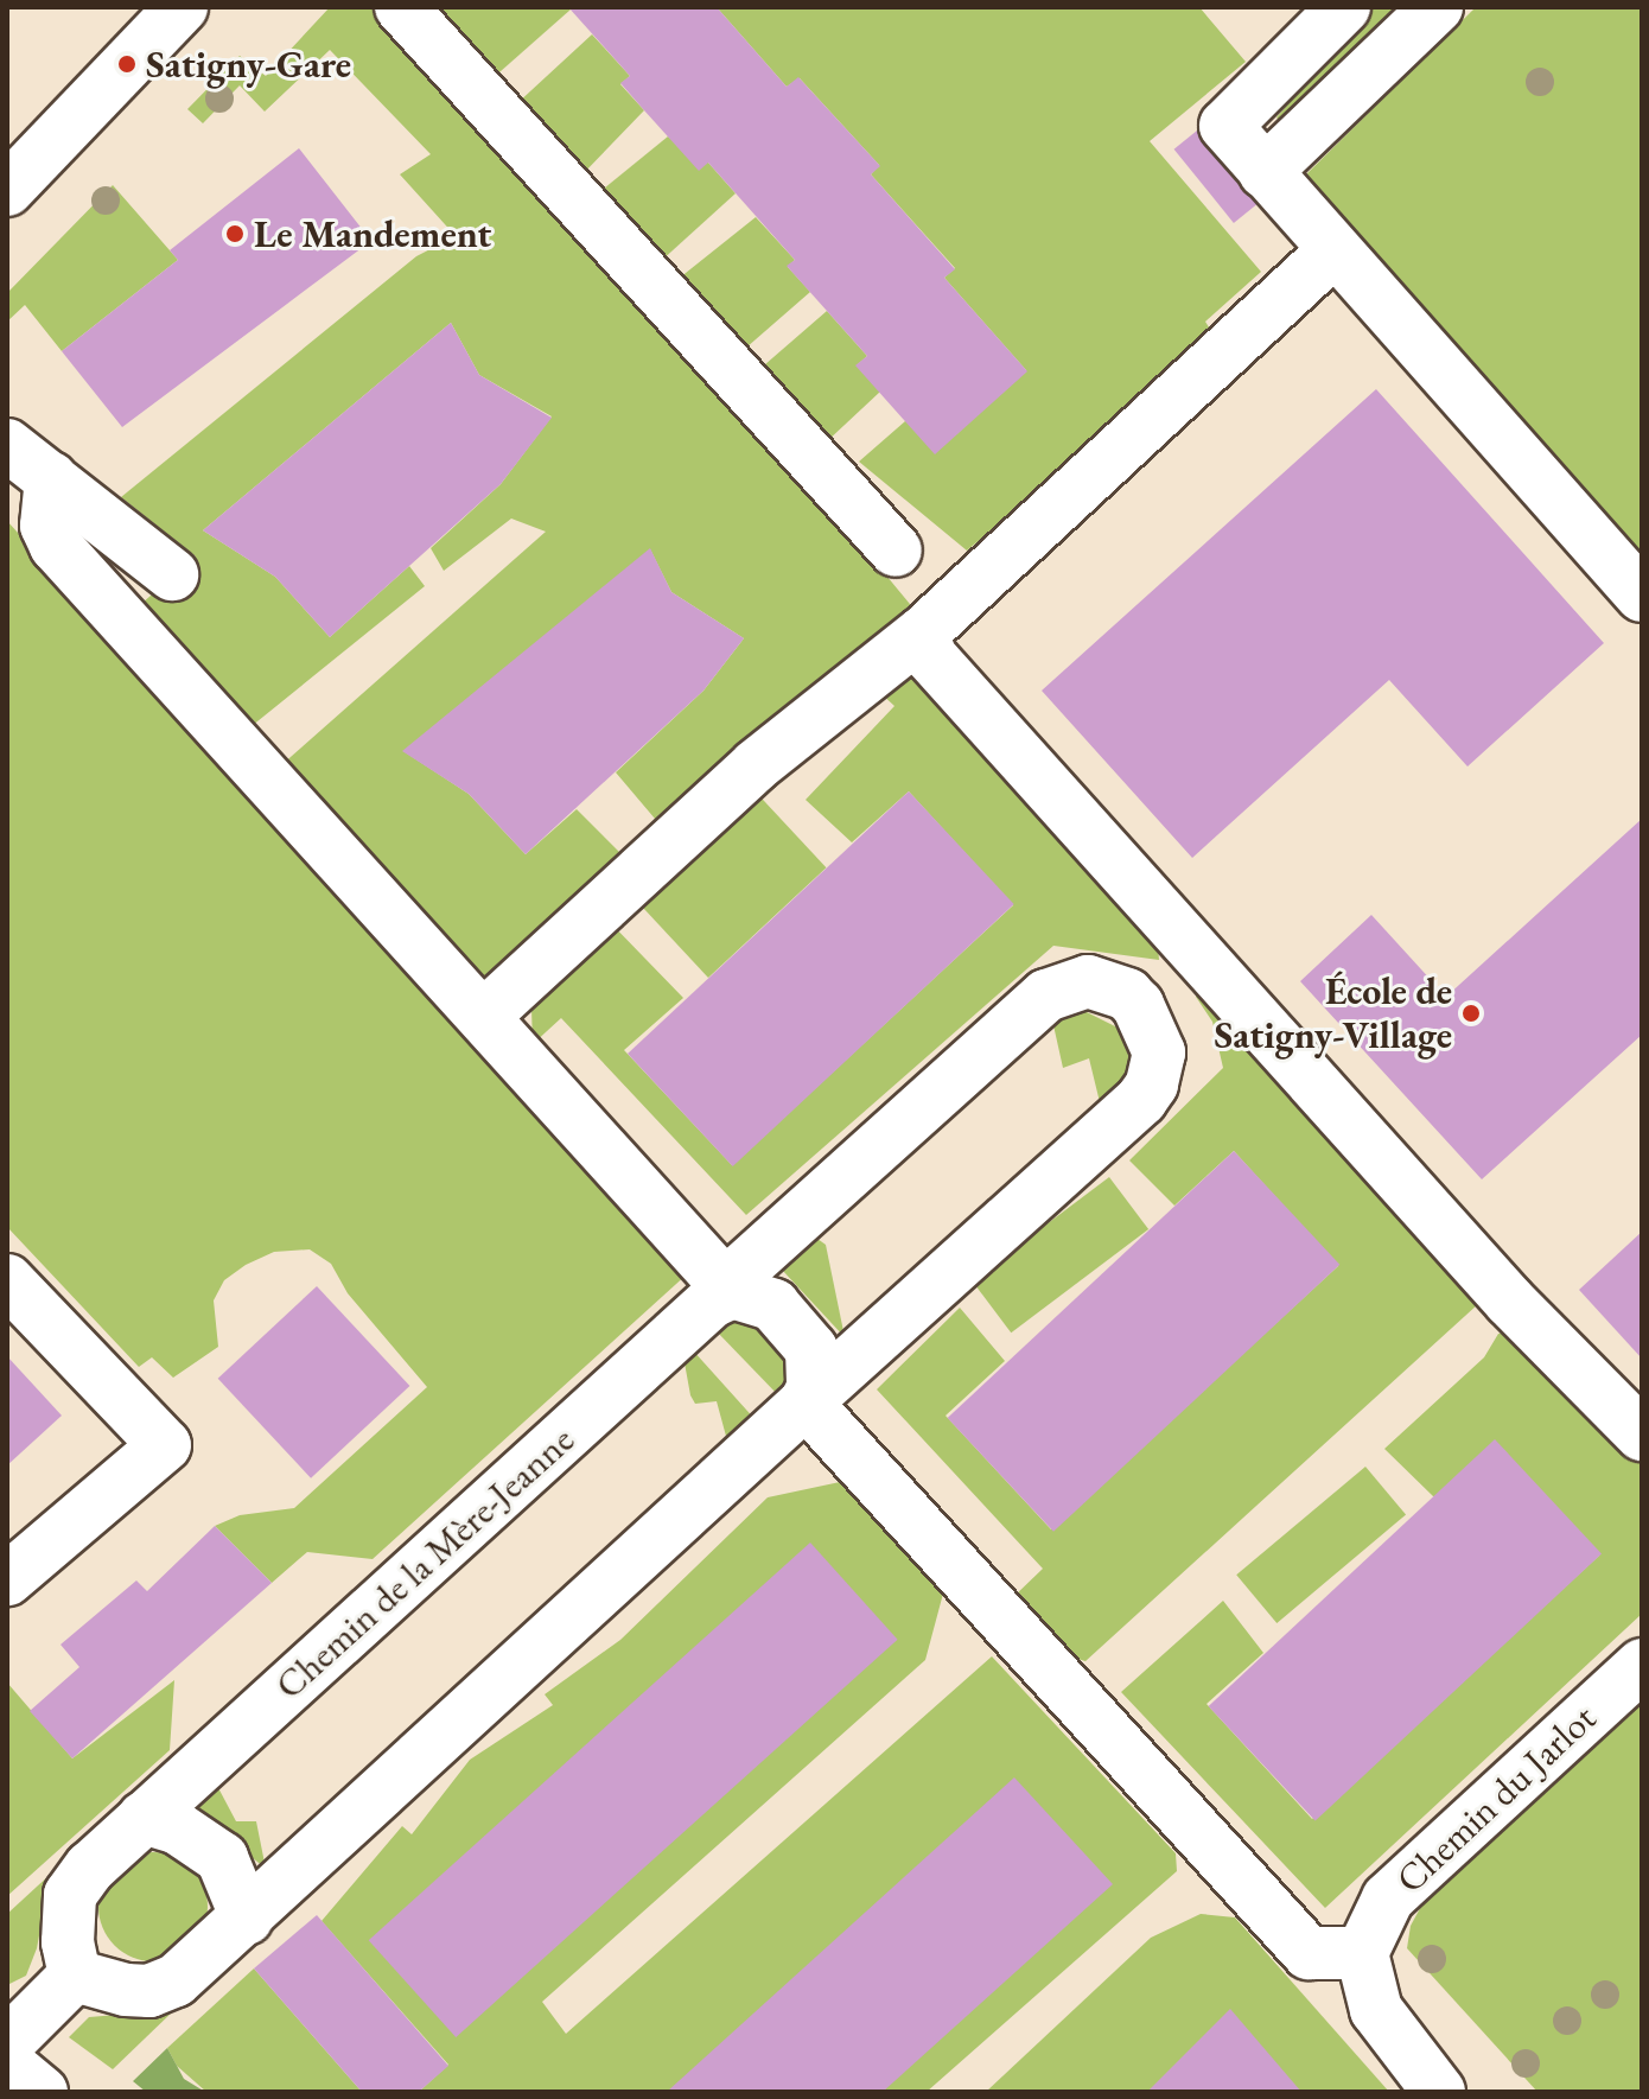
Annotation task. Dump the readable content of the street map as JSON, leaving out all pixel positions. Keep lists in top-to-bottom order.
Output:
{
  "streets": {
    "street": ["Chemin de la Mère-Jeanne", "Chemin du Jarlot"]
  },
  "places": ["Satigny-Gare", "Le Mandement", "École de Satigny-Village"]
}
